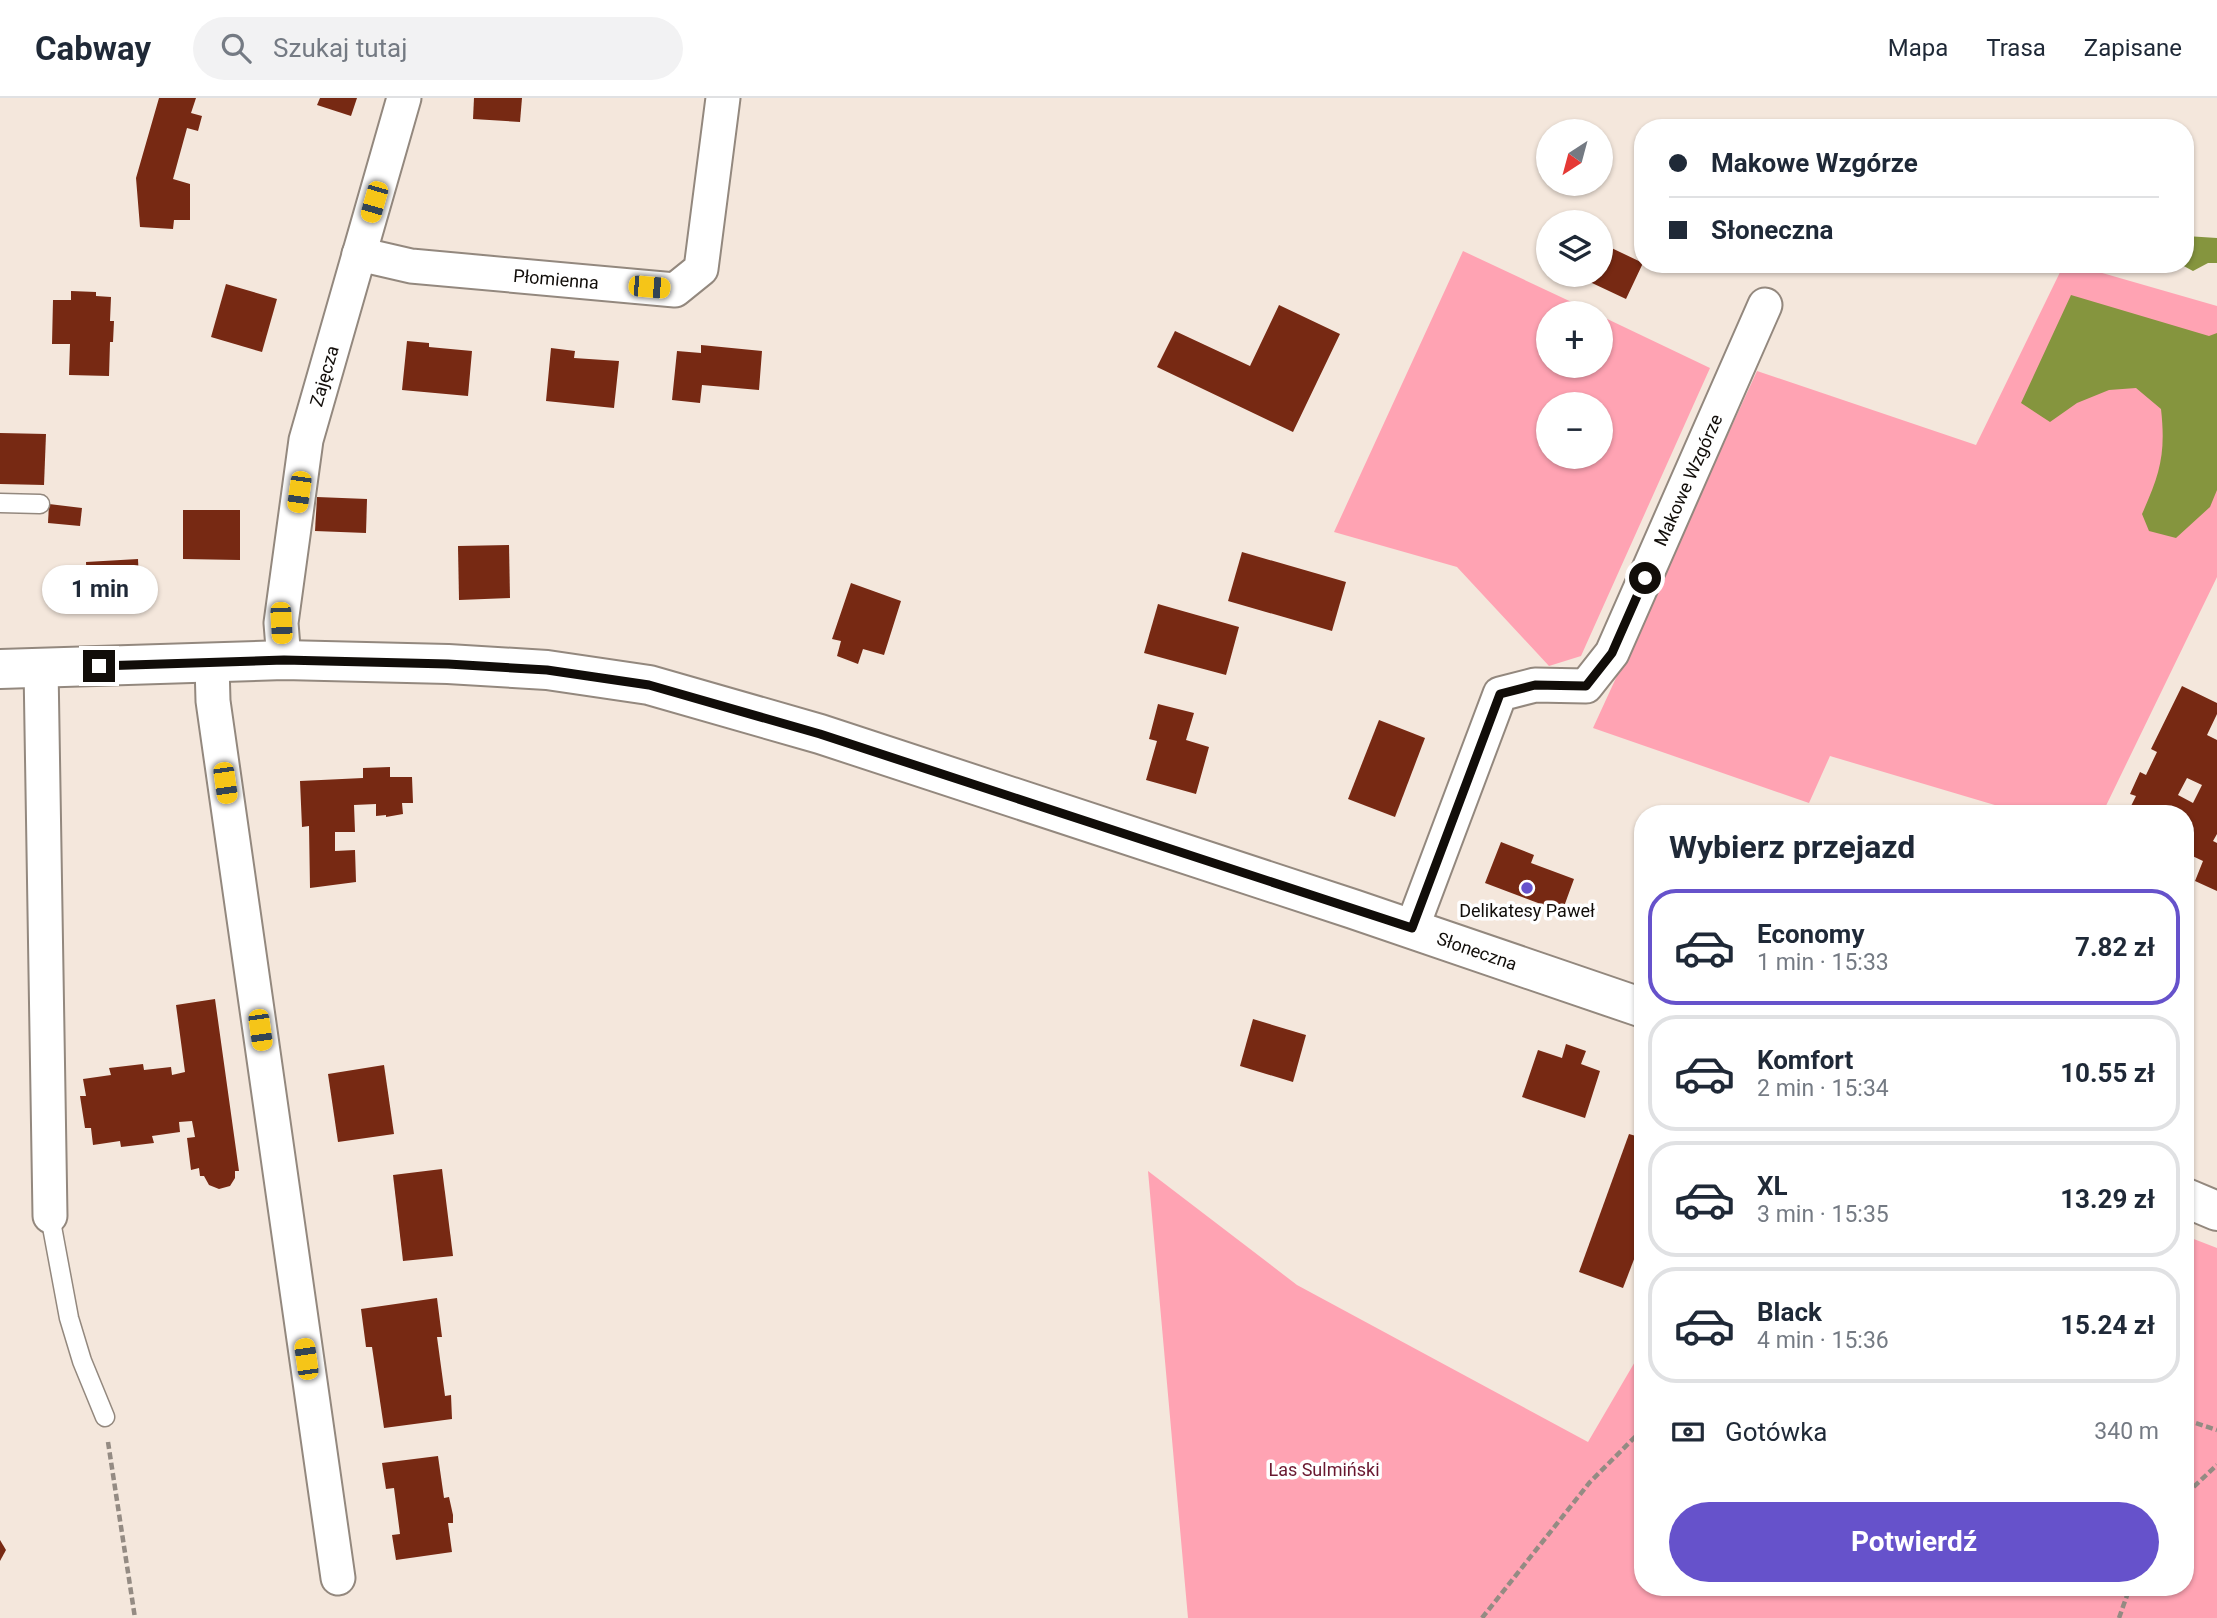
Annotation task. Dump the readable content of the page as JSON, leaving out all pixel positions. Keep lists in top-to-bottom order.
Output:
{
  "streets": {
    "street": [
      "Płomienna",
      "Zajęcza",
      "Makowe Wzgórze",
      "Słoneczna"
    ]
  },
  "crossings": [
    ["Płomienna", "Zajęcza"],
    ["Zajęcza", "Słoneczna"],
    ["Makowe Wzgórze", "Słoneczna"]
  ],
  "parks": ["Las Sulmiński"],
  "places": ["Delikatesy Paweł"],
  "north": "bottom left",
  "page": {
    "header": "Cabway",
    "search": "Szukaj tutaj",
    "nav": ["Mapa", "Trasa", "Zapisane"],
    "map_buttons": ["+", "−"],
    "banner": ["Makowe Wzgórze", "Słoneczna"],
    "bubble": "1 min",
    "heading": "Wybierz przejazd",
    "list": [
      {
        "name": "Economy",
        "note": "1 min · 15:33",
        "value": "7.82 zł"
      },
      {
        "name": "Komfort",
        "note": "2 min · 15:34",
        "value": "10.55 zł"
      },
      {
        "name": "XL",
        "note": "3 min · 15:35",
        "value": "13.29 zł"
      },
      {
        "name": "Black",
        "note": "4 min · 15:36",
        "value": "15.24 zł"
      }
    ],
    "pay": ["Gotówka", "340 m"],
    "buttons": "Potwierdź"
  }
}
